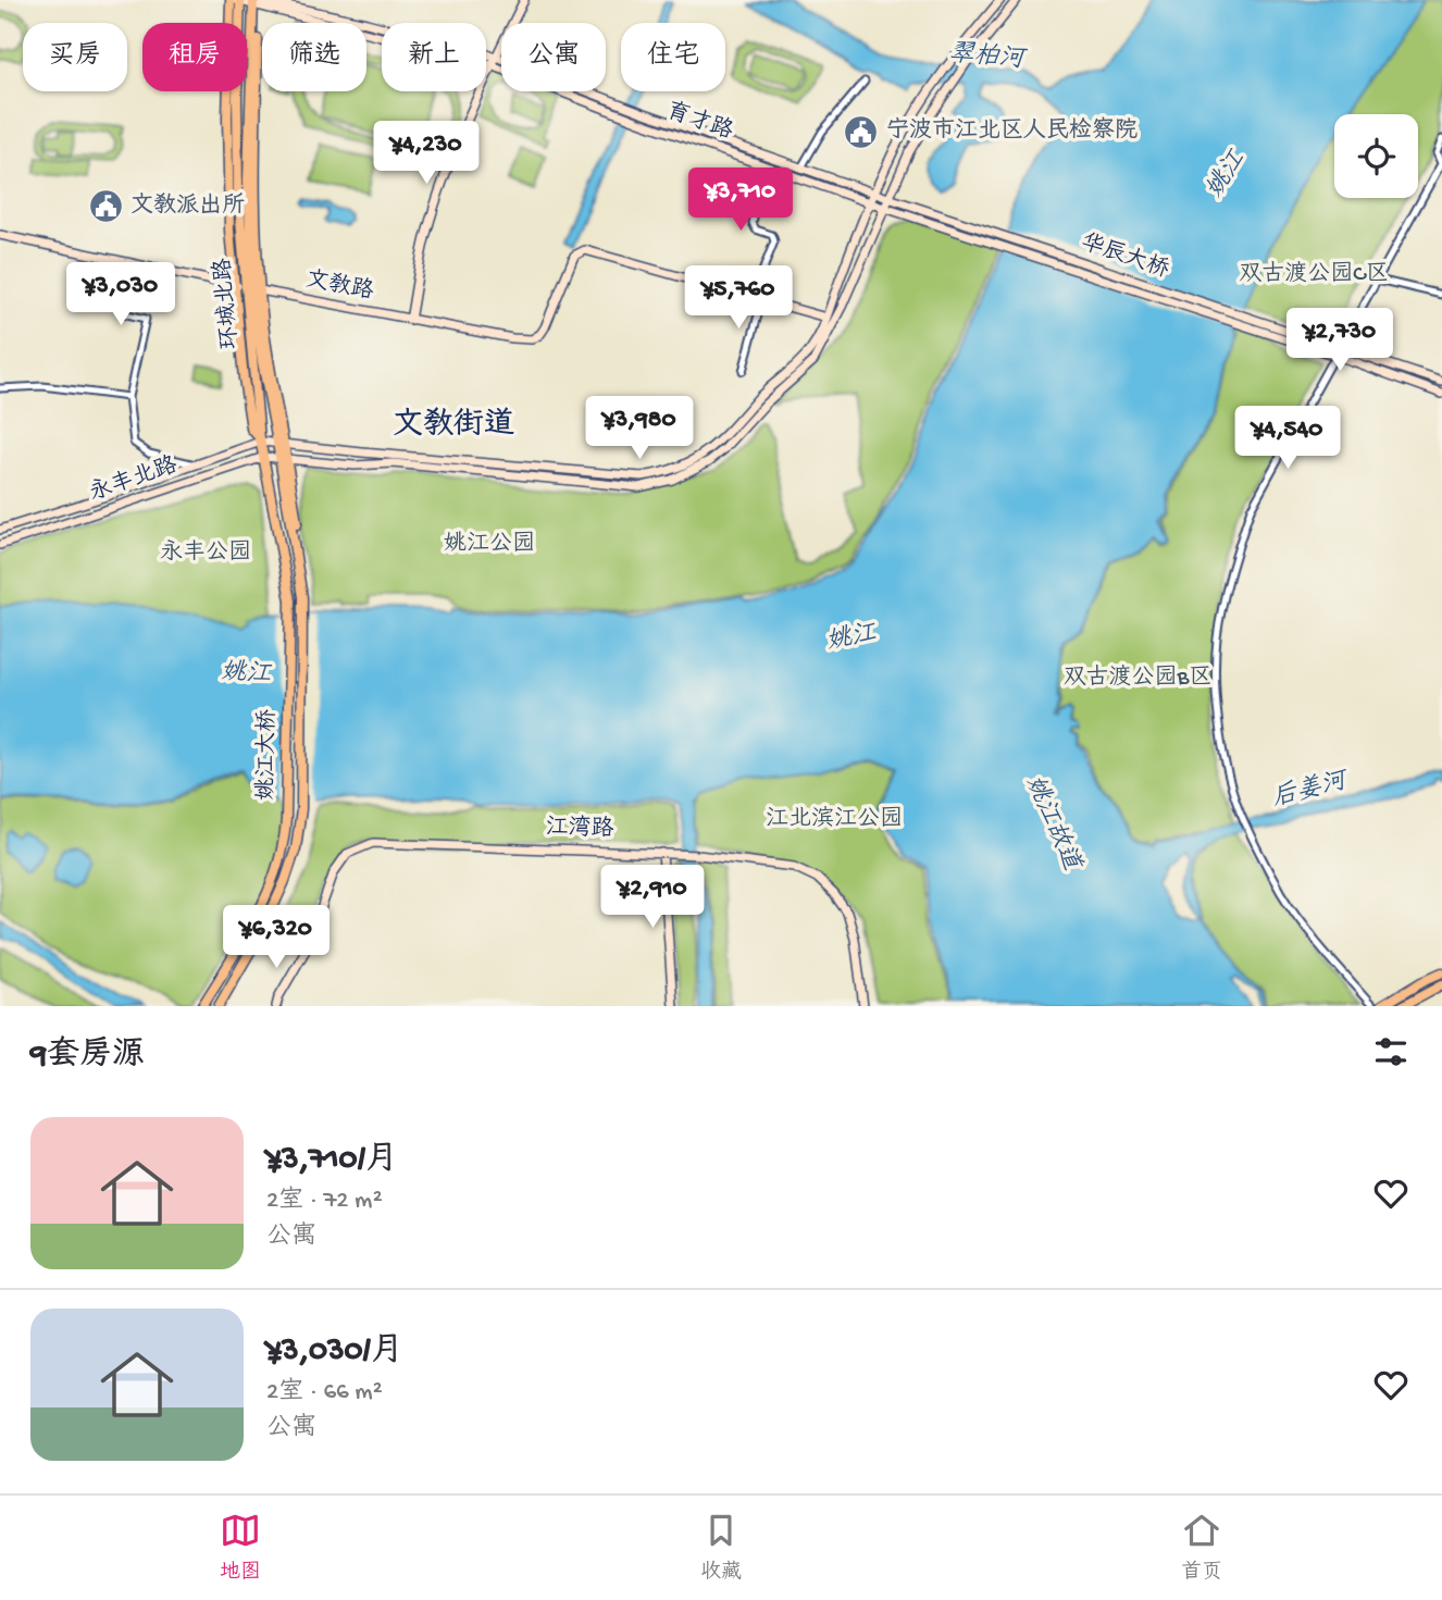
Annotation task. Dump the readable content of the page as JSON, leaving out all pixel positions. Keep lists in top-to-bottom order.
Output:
{
  "streets": {
    "main road": [
      "育才路",
      "华辰大桥",
      "文教路",
      "环城北路",
      "永丰北路",
      "姚江大桥",
      "江湾路"
    ]
  },
  "crossings": [
    ["育才路", "华辰大桥"],
    ["育才路", "环城北路"],
    ["育才路", "永丰北路"],
    ["文教路", "环城北路"],
    ["文教路", "永丰北路"],
    ["环城北路", "永丰北路"],
    ["环城北路", "姚江大桥"]
  ],
  "districts": ["文教街道"],
  "water": [
    "翠柏河",
    "姚江",
    "后姜河",
    "姚江故道"
  ],
  "parks": [
    "双古渡公园C区",
    "姚江公园",
    "永丰公园",
    "双古渡公园B区",
    "江北滨江公园"
  ],
  "places": {
    "public building": ["宁波市江北区人民检察院", "文教派出所"]
  },
  "page": {
    "chip": [
      "买房",
      "租房",
      "筛选",
      "新上",
      "公寓",
      "住宅"
    ],
    "price": [
      "¥4,230",
      "¥3,710",
      "¥3,030",
      "¥5,760",
      "¥2,730",
      "¥3,980",
      "¥4,540",
      "¥2,910",
      "¥6,320"
    ],
    "heading": "9套房源",
    "list": [
      {
        "name": "¥3,710/月",
        "note": "2室 · 72 m² · 公寓"
      },
      {
        "name": "¥3,030/月",
        "note": "2室 · 66 m² · 公寓"
      }
    ],
    "tabs": ["地图", "收藏", "首页"]
  }
}
